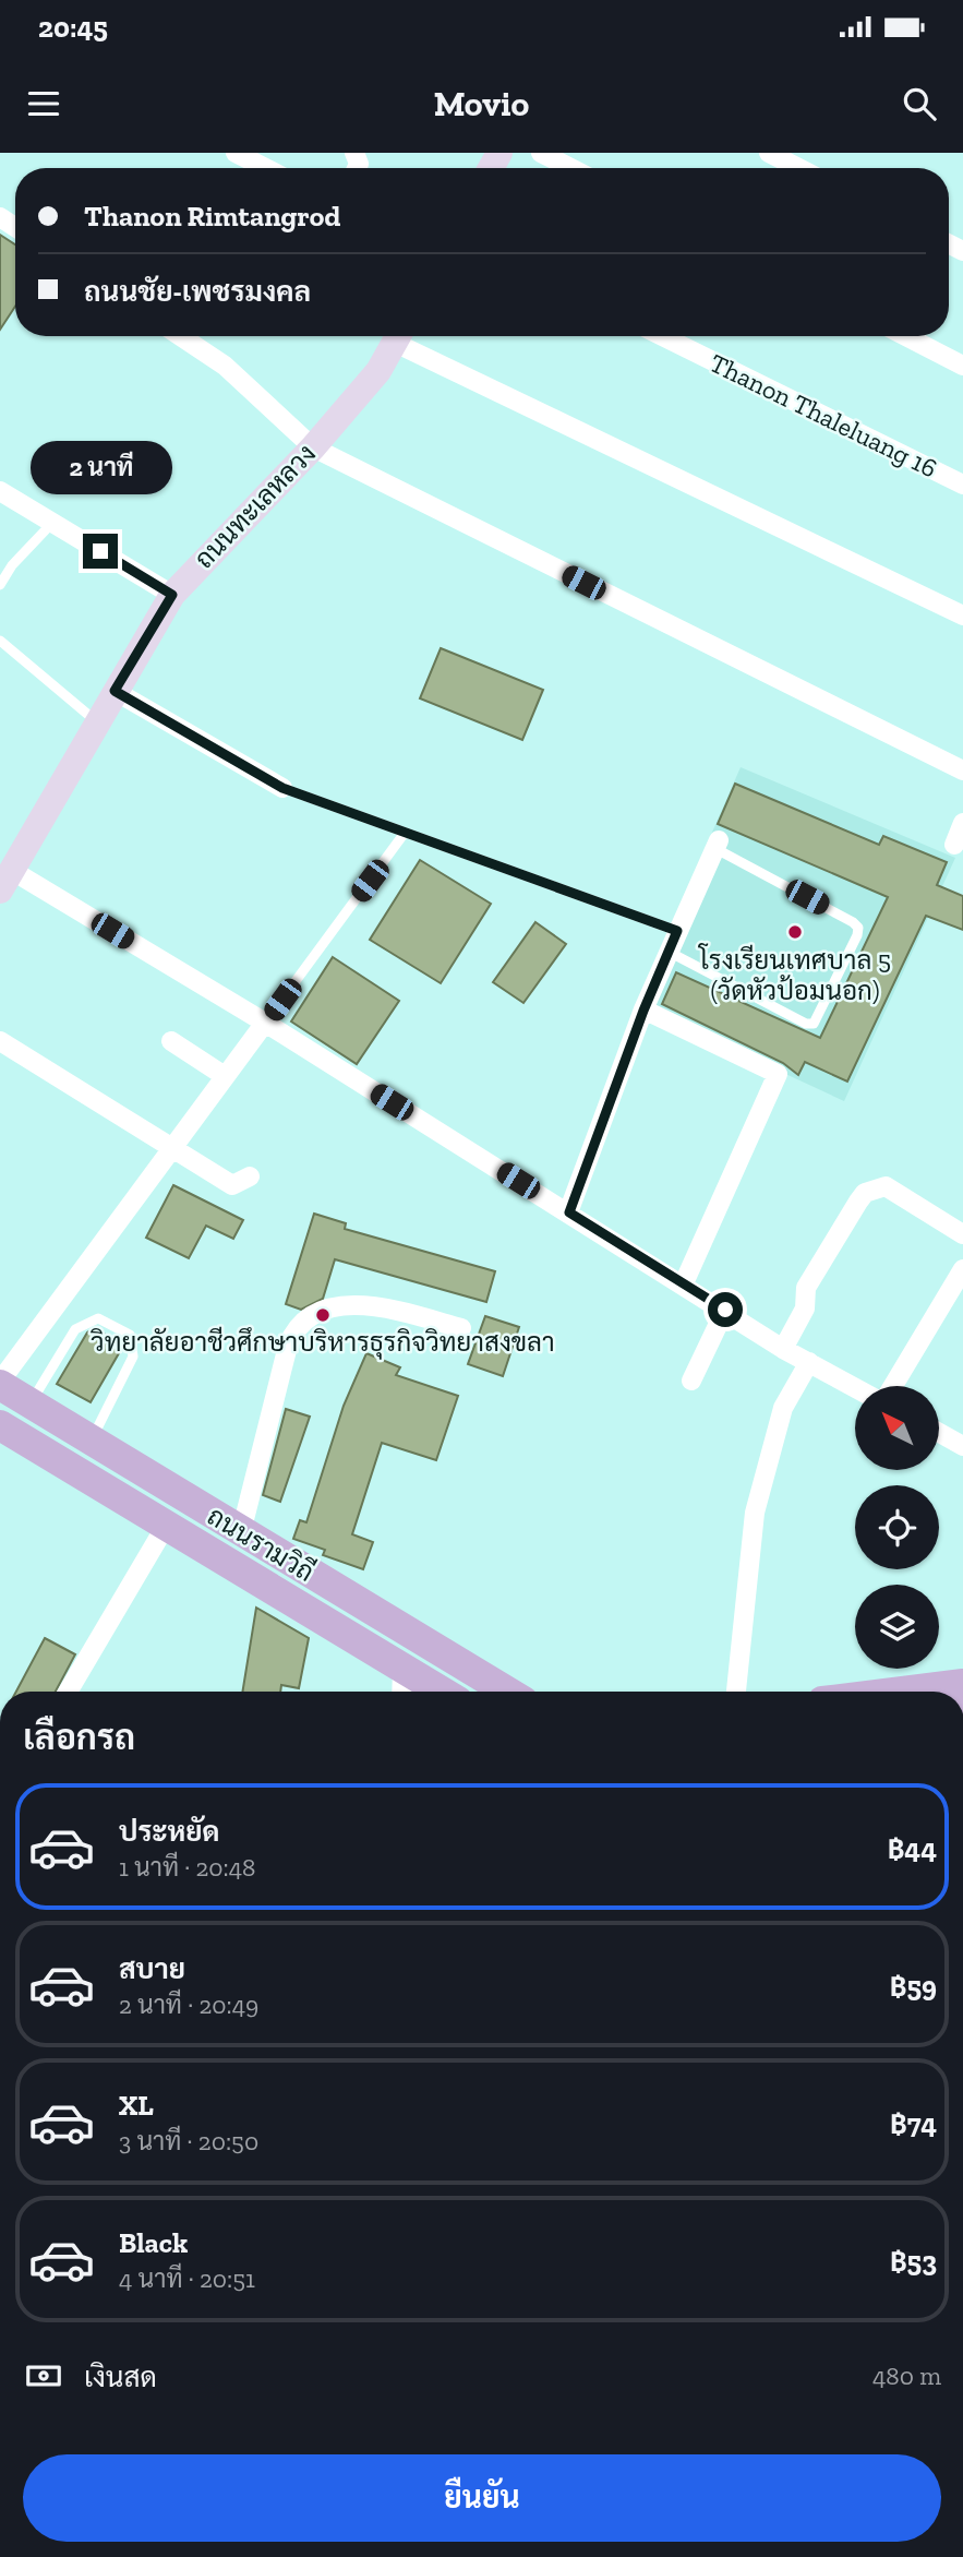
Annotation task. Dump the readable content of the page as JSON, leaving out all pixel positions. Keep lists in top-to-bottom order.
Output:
{
  "streets": {
    "main road": ["ถนนทะเลหลวง", "ถนนรามวิถี"],
    "street": ["Thanon Thaleluang 16"]
  },
  "places": ["โรงเรียนเทศบาล 5 (วัดหัวป้อมนอก)", "วิทยาลัยอาชีวศึกษาบริหารธุรกิจวิทยาสงขลา"],
  "north": "top left",
  "page": {
    "status": "20:45",
    "header": "Movio",
    "banner": ["Thanon Rimtangrod", "ถนนชัย-เพชรมงคล"],
    "bubble": "2 นาที",
    "heading": "เลือกรถ",
    "list": [
      {
        "name": "ประหยัด",
        "note": "1 นาที · 20:48",
        "value": "฿44"
      },
      {
        "name": "สบาย",
        "note": "2 นาที · 20:49",
        "value": "฿59"
      },
      {
        "name": "XL",
        "note": "3 นาที · 20:50",
        "value": "฿74"
      },
      {
        "name": "Black",
        "note": "4 นาที · 20:51",
        "value": "฿53"
      }
    ],
    "pay": ["เงินสด", "480 m"],
    "buttons": "ยืนยัน"
  }
}
